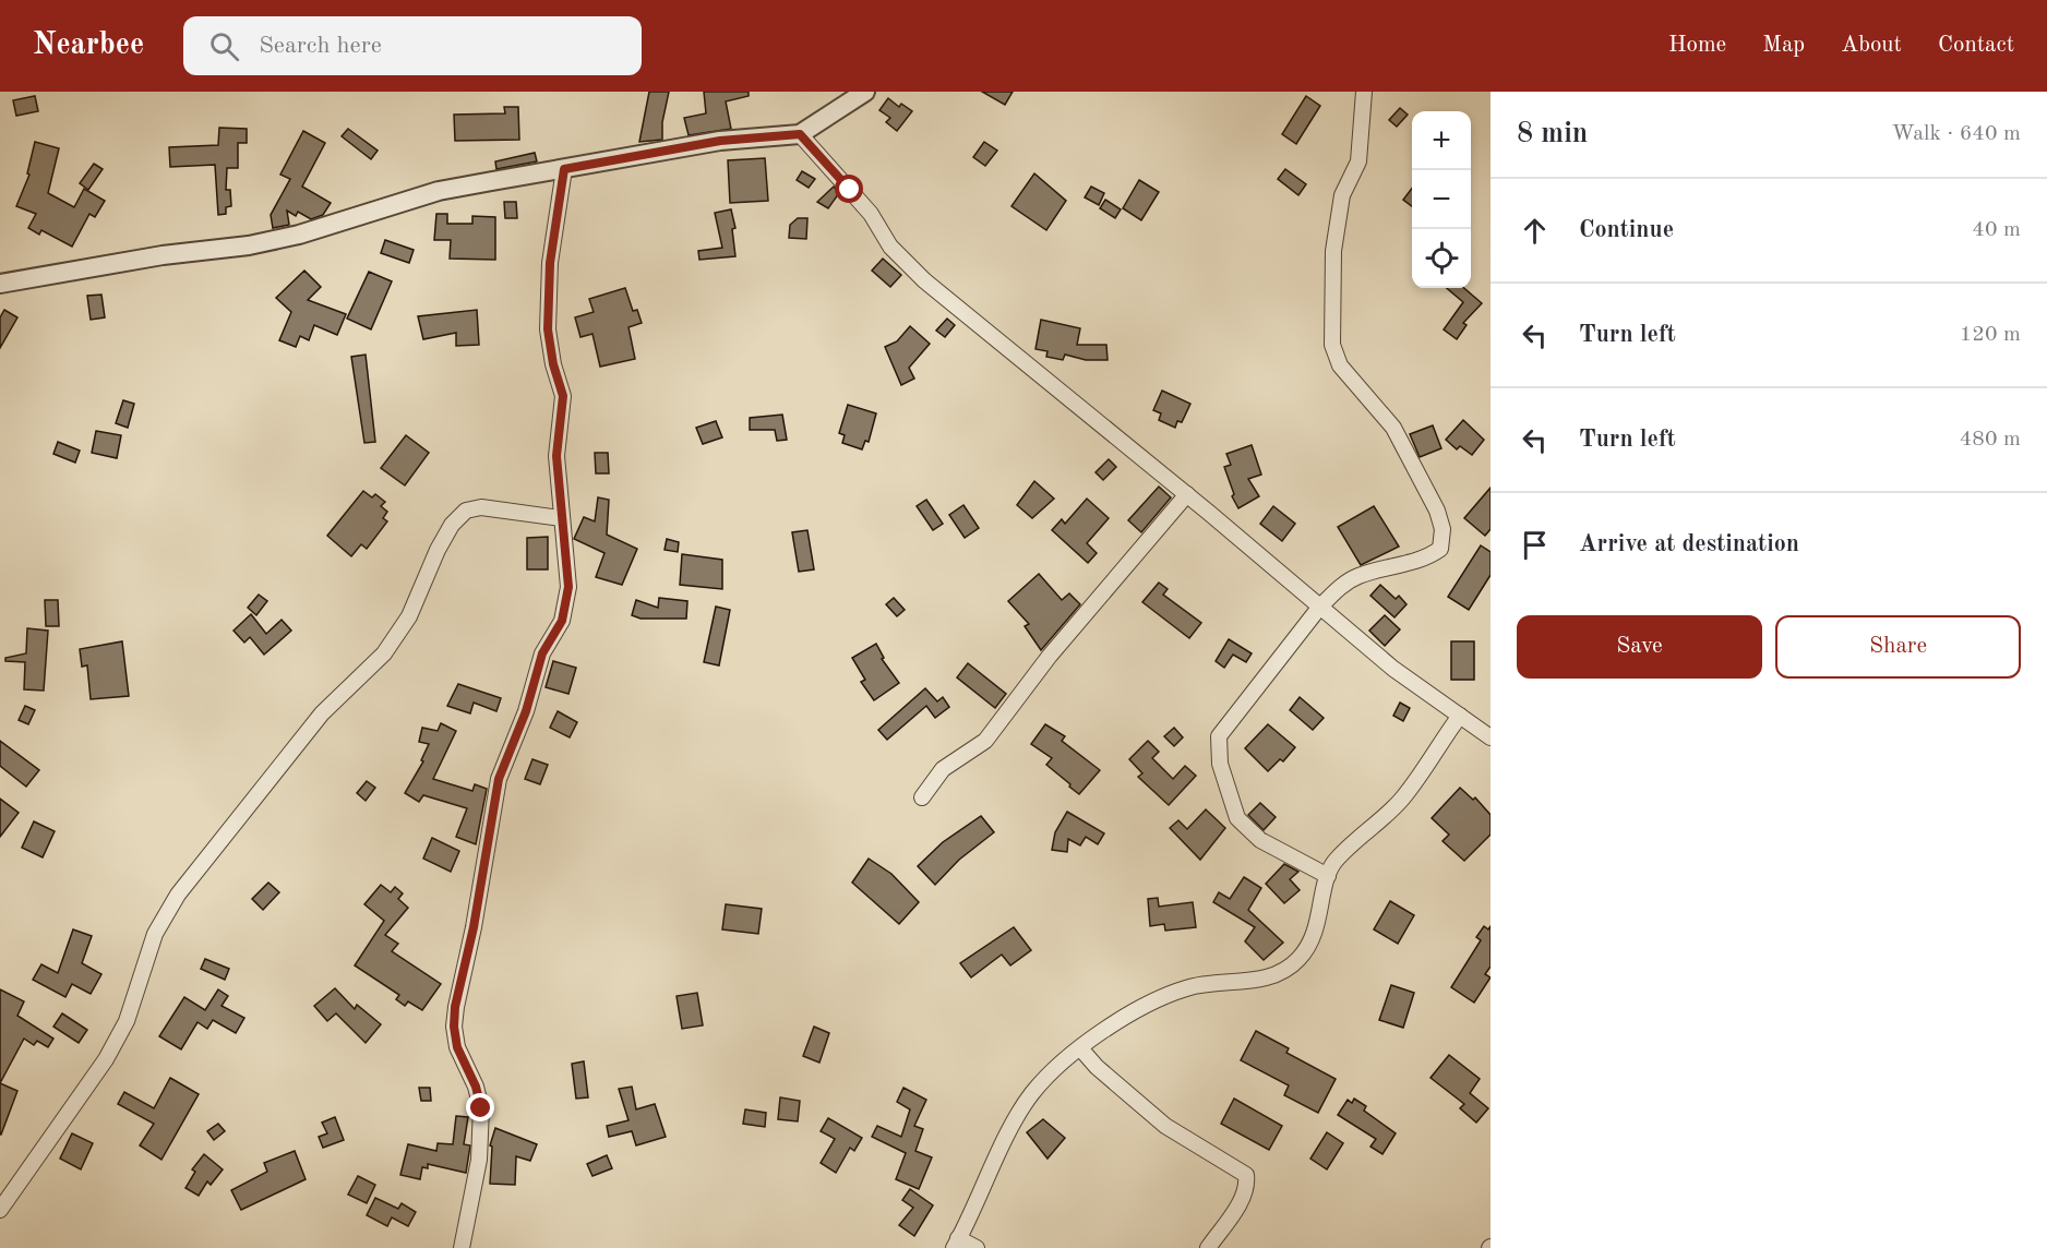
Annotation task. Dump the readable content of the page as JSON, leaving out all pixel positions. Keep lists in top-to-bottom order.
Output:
{
  "page": {
    "header": "Nearbee",
    "search": "Search here",
    "nav": [
      "Home",
      "Map",
      "About",
      "Contact"
    ],
    "heading": ["8 min", "Walk · 640 m"],
    "map_buttons": ["+", "−"],
    "list": [
      ["Continue", "40 m"],
      ["Turn left", "120 m"],
      ["Turn left", "480 m"],
      "Arrive at destination"
    ],
    "buttons": ["Save", "Share"]
  }
}
